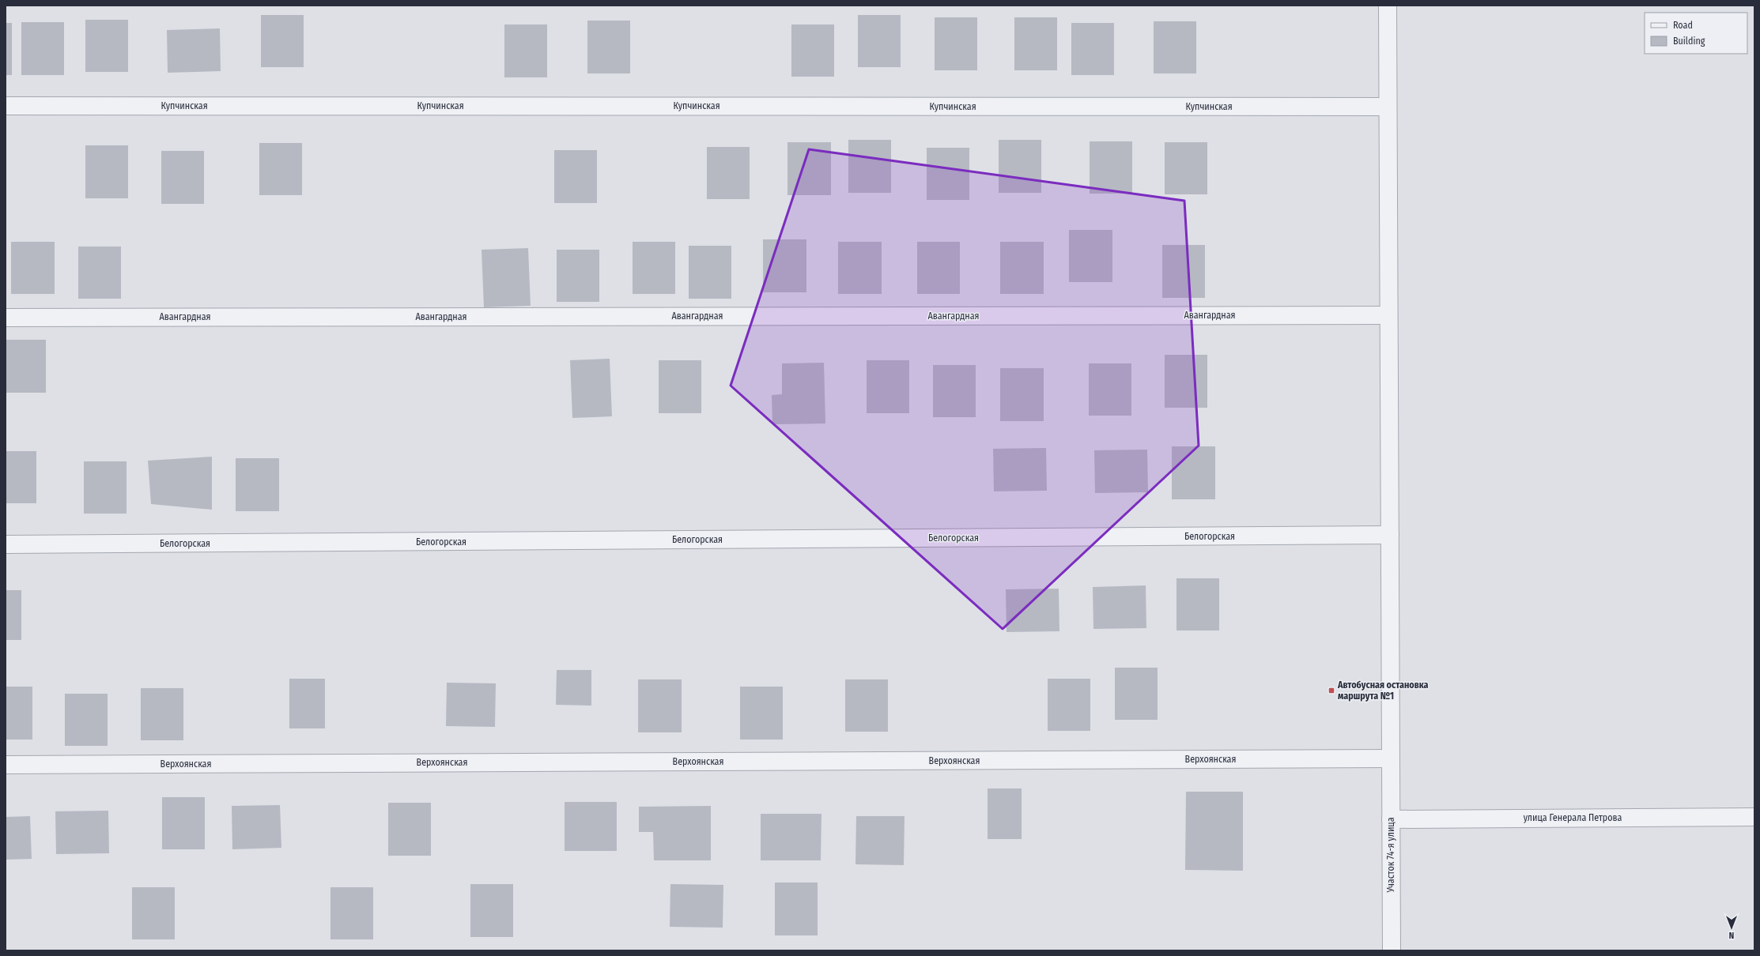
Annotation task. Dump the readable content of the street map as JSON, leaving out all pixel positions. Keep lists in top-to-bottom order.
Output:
{
  "streets": {
    "street": [
      "Купчинская",
      "Авангардная",
      "Белогорская",
      "Верхоянская",
      "улица Генерала Петрова",
      "Участок 74-я улица"
    ]
  },
  "crossings": [
    ["Купчинская", "Участок 74-я улица"],
    ["Авангардная", "Участок 74-я улица"],
    ["Белогорская", "Участок 74-я улица"],
    ["Верхоянская", "Участок 74-я улица"],
    ["улица Генерала Петрова", "Участок 74-я улица"]
  ],
  "places": {
    "transit": ["Автобусная остановка маршрута №1"]
  },
  "legend": ["Road", "Building"],
  "north": "bottom"
}
